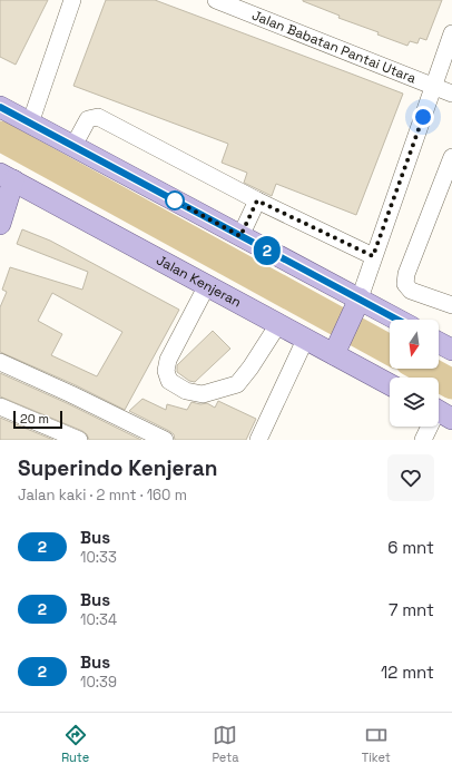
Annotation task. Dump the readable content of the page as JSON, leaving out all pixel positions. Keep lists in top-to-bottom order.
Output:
{
  "streets": {
    "main road": ["Jalan Kenjeran"],
    "street": ["Jalan Babatan Pantai Utara"]
  },
  "lines": ["bus line 2"],
  "scale_bar": "20 m",
  "north": "bottom",
  "page": {
    "on_map": "2",
    "scale": "20 m",
    "heading": ["Superindo Kenjeran", "Jalan kaki · 2 mnt · 160 m"],
    "list": [
      {
        "mark": "2",
        "name": "Bus",
        "note": "10:33",
        "value": "6 mnt"
      },
      {
        "mark": "2",
        "name": "Bus",
        "note": "10:34",
        "value": "7 mnt"
      },
      {
        "mark": "2",
        "name": "Bus",
        "note": "10:39",
        "value": "12 mnt"
      }
    ],
    "tabs": ["Rute", "Peta", "Tiket"]
  }
}
